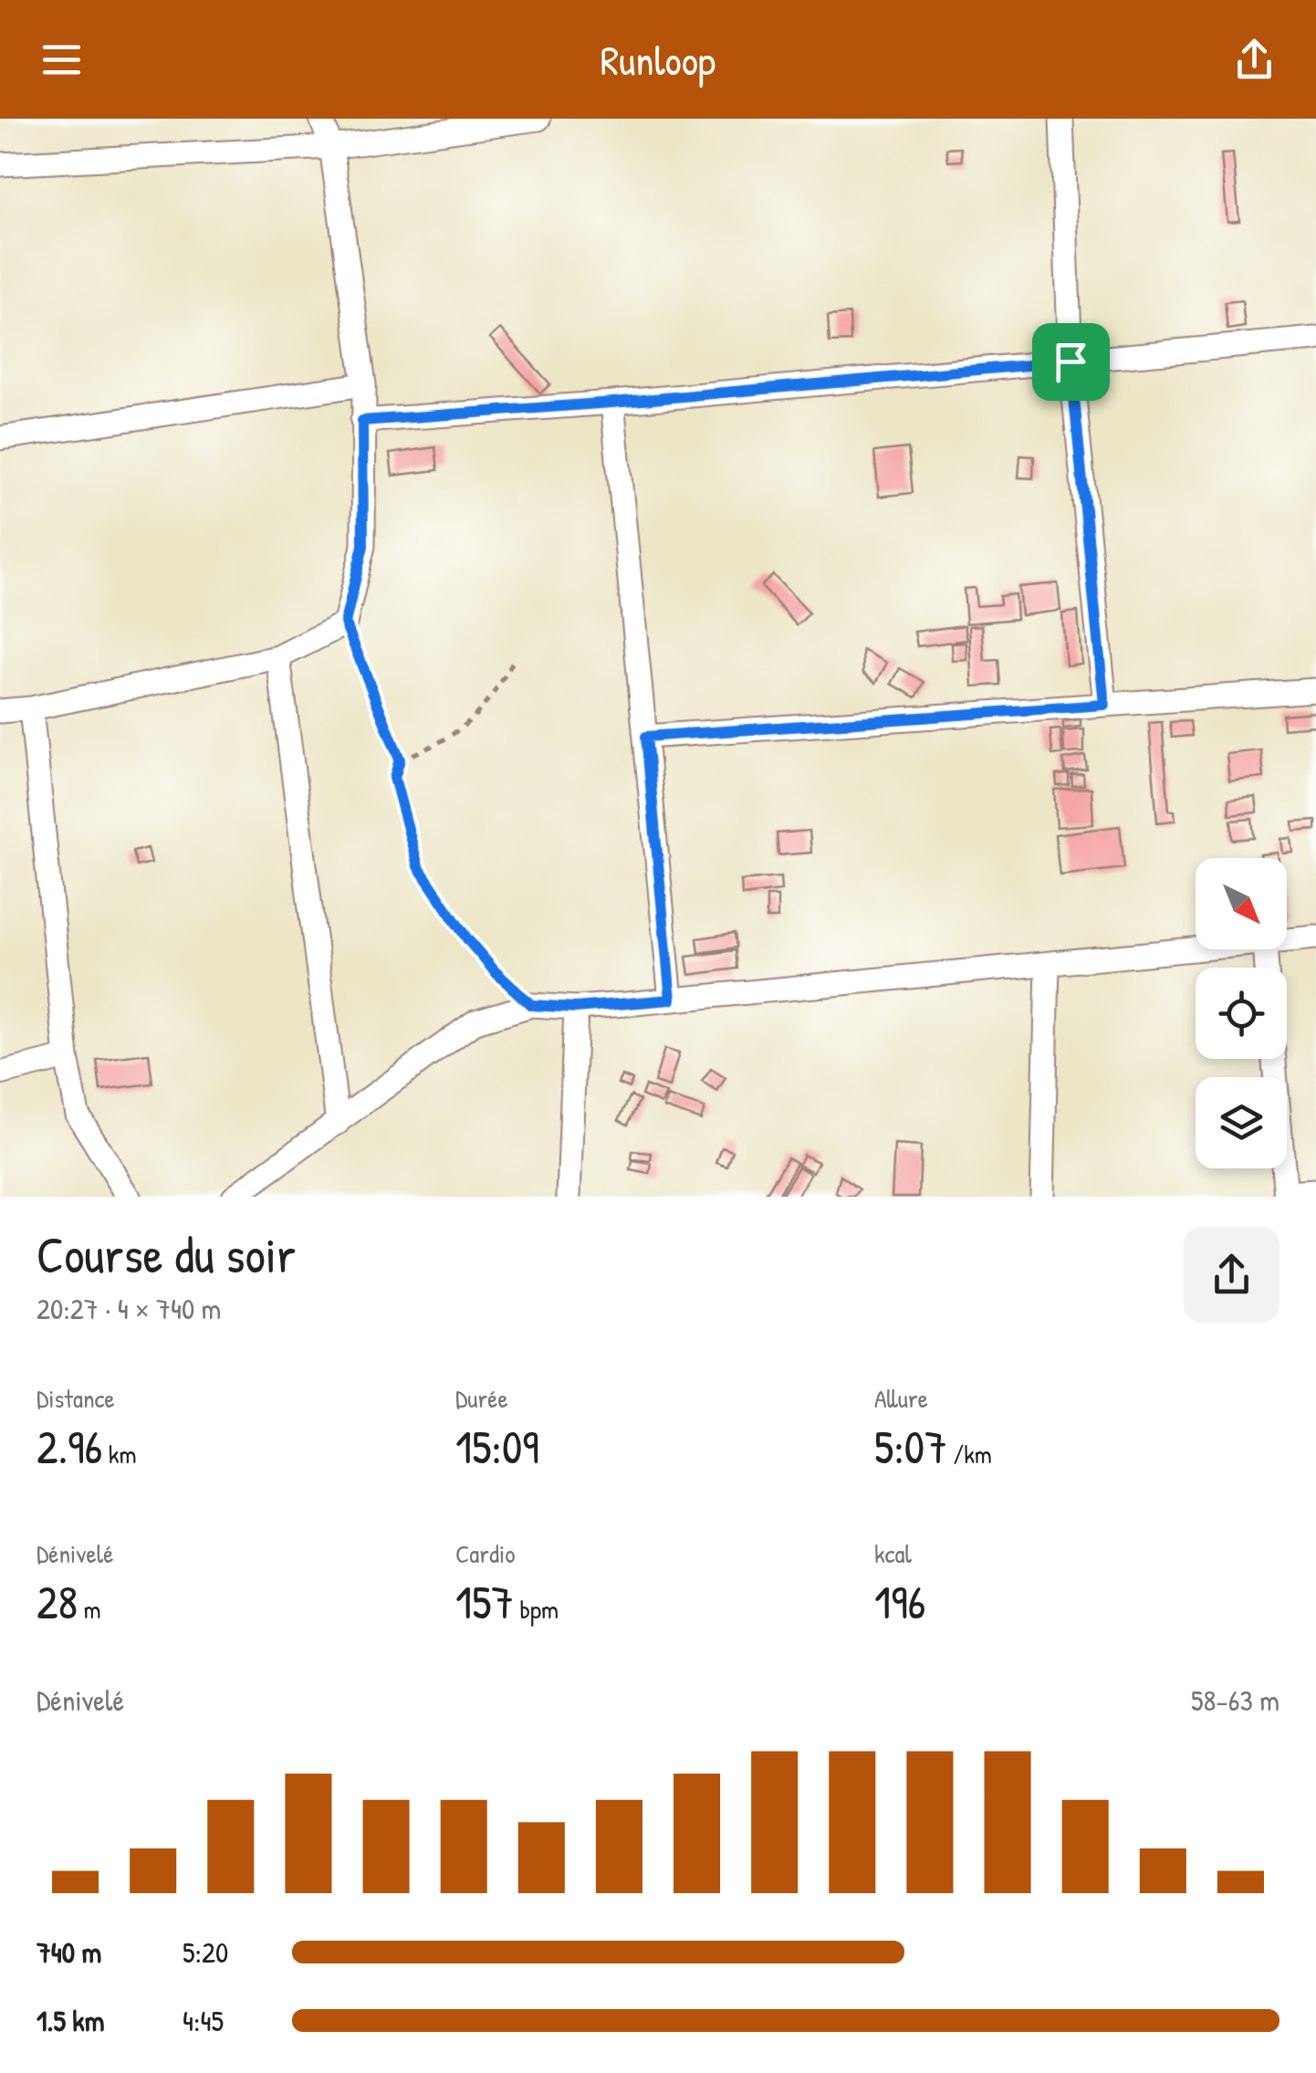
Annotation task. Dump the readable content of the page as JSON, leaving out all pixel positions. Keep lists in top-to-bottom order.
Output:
{
  "north": "bottom right",
  "page": {
    "header": "Runloop",
    "heading": ["Course du soir", "20:27 · 4 × 740 m"],
    "stats": [
      ["Distance", "2.96 km"],
      ["Durée", "15:09"],
      ["Allure", "5:07 /km"],
      ["Dénivelé", "28 m"],
      ["Cardio", "157 bpm"],
      ["kcal", "196"]
    ],
    "chart": ["Dénivelé", "58–63 m"],
    "list": [
      {
        "name": "740 m",
        "note": "5:20"
      },
      {
        "name": "1.5 km",
        "note": "4:45"
      }
    ]
  }
}
